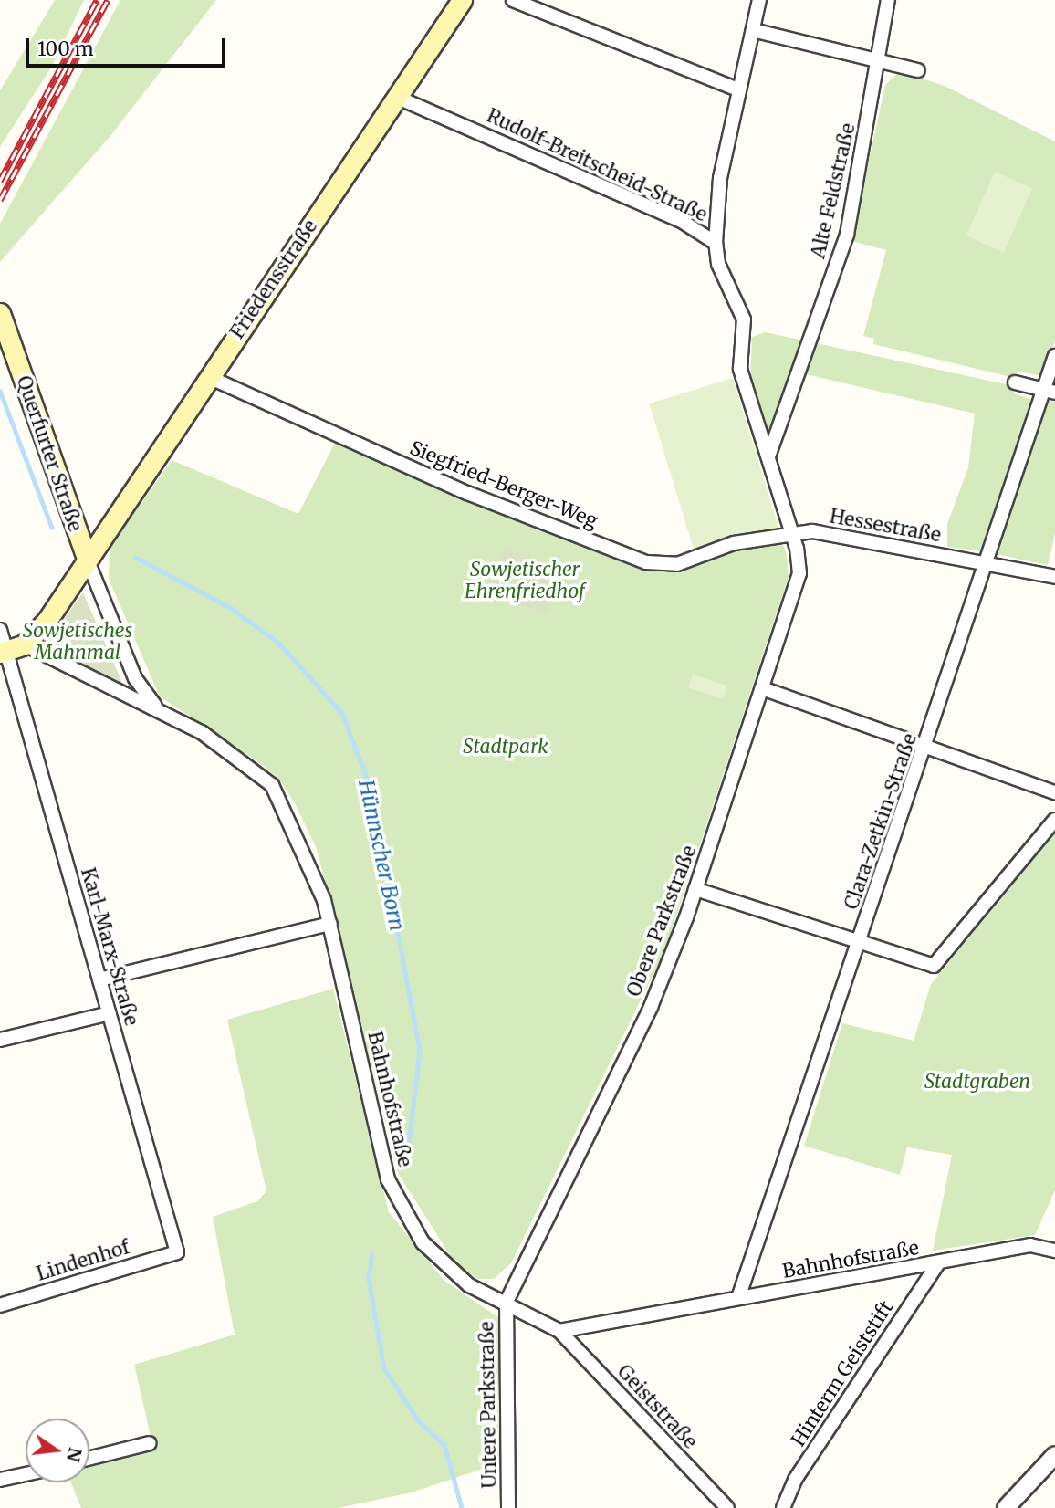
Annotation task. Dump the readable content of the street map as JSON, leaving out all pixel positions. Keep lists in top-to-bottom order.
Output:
{
  "streets": {
    "main road": ["Friedensstraße", "Querfurter Straße"],
    "street": [
      "Rudolf-Breitscheid-Straße",
      "Alte Feldstraße",
      "Siegfried-Berger-Weg",
      "Hessestraße",
      "Clara-Zetkin-Straße",
      "Obere Parkstraße",
      "Karl-Marx-Straße",
      "Bahnhofstraße",
      "Lindenhof",
      "Hinterm Geiststift",
      "Untere Parkstraße",
      "Geiststraße"
    ]
  },
  "crossings": [
    ["Rudolf-Breitscheid-Straße", "Alte Feldstraße"],
    ["Rudolf-Breitscheid-Straße", "Friedensstraße"],
    ["Friedensstraße", "Querfurter Straße"],
    ["Friedensstraße", "Siegfried-Berger-Weg"],
    ["Friedensstraße", "Bahnhofstraße"],
    ["Querfurter Straße", "Bahnhofstraße"],
    ["Siegfried-Berger-Weg", "Hessestraße"],
    ["Siegfried-Berger-Weg", "Obere Parkstraße"],
    ["Hessestraße", "Clara-Zetkin-Straße"],
    ["Hessestraße", "Obere Parkstraße"],
    ["Clara-Zetkin-Straße", "Bahnhofstraße"],
    ["Obere Parkstraße", "Bahnhofstraße"],
    ["Obere Parkstraße", "Untere Parkstraße"],
    ["Karl-Marx-Straße", "Lindenhof"],
    ["Bahnhofstraße", "Hinterm Geiststift"],
    ["Bahnhofstraße", "Untere Parkstraße"],
    ["Bahnhofstraße", "Geiststraße"]
  ],
  "water": ["Hünnscher Born"],
  "parks": [
    "Sowjetischer Ehrenfriedhof",
    "Sowjetisches Mahnmal",
    "Stadtpark",
    "Stadtgraben"
  ],
  "scale_bar": "100 m",
  "north": "right"
}
